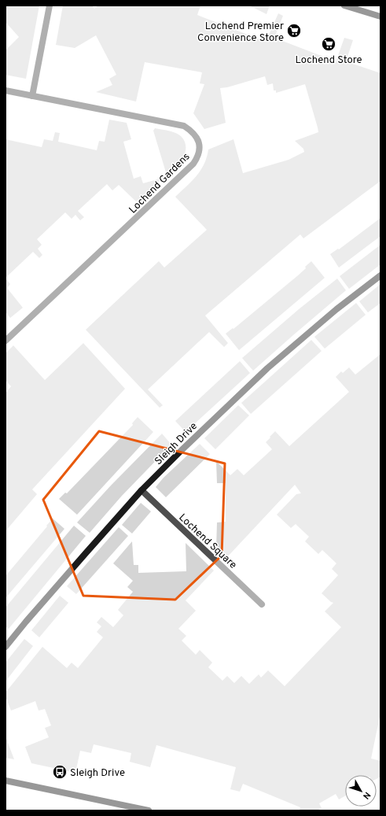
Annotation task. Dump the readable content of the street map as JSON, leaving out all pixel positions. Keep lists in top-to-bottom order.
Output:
{
  "streets": {
    "street": ["Lochend Gardens", "Sleigh Drive", "Lochend Square"]
  },
  "crossings": [
    ["Sleigh Drive", "Lochend Square"]
  ],
  "places": {
    "supermarket": ["Lochend Premier Convenience Store", "Lochend Store"],
    "bus stop": ["Sleigh Drive"]
  },
  "north": "bottom right"
}
